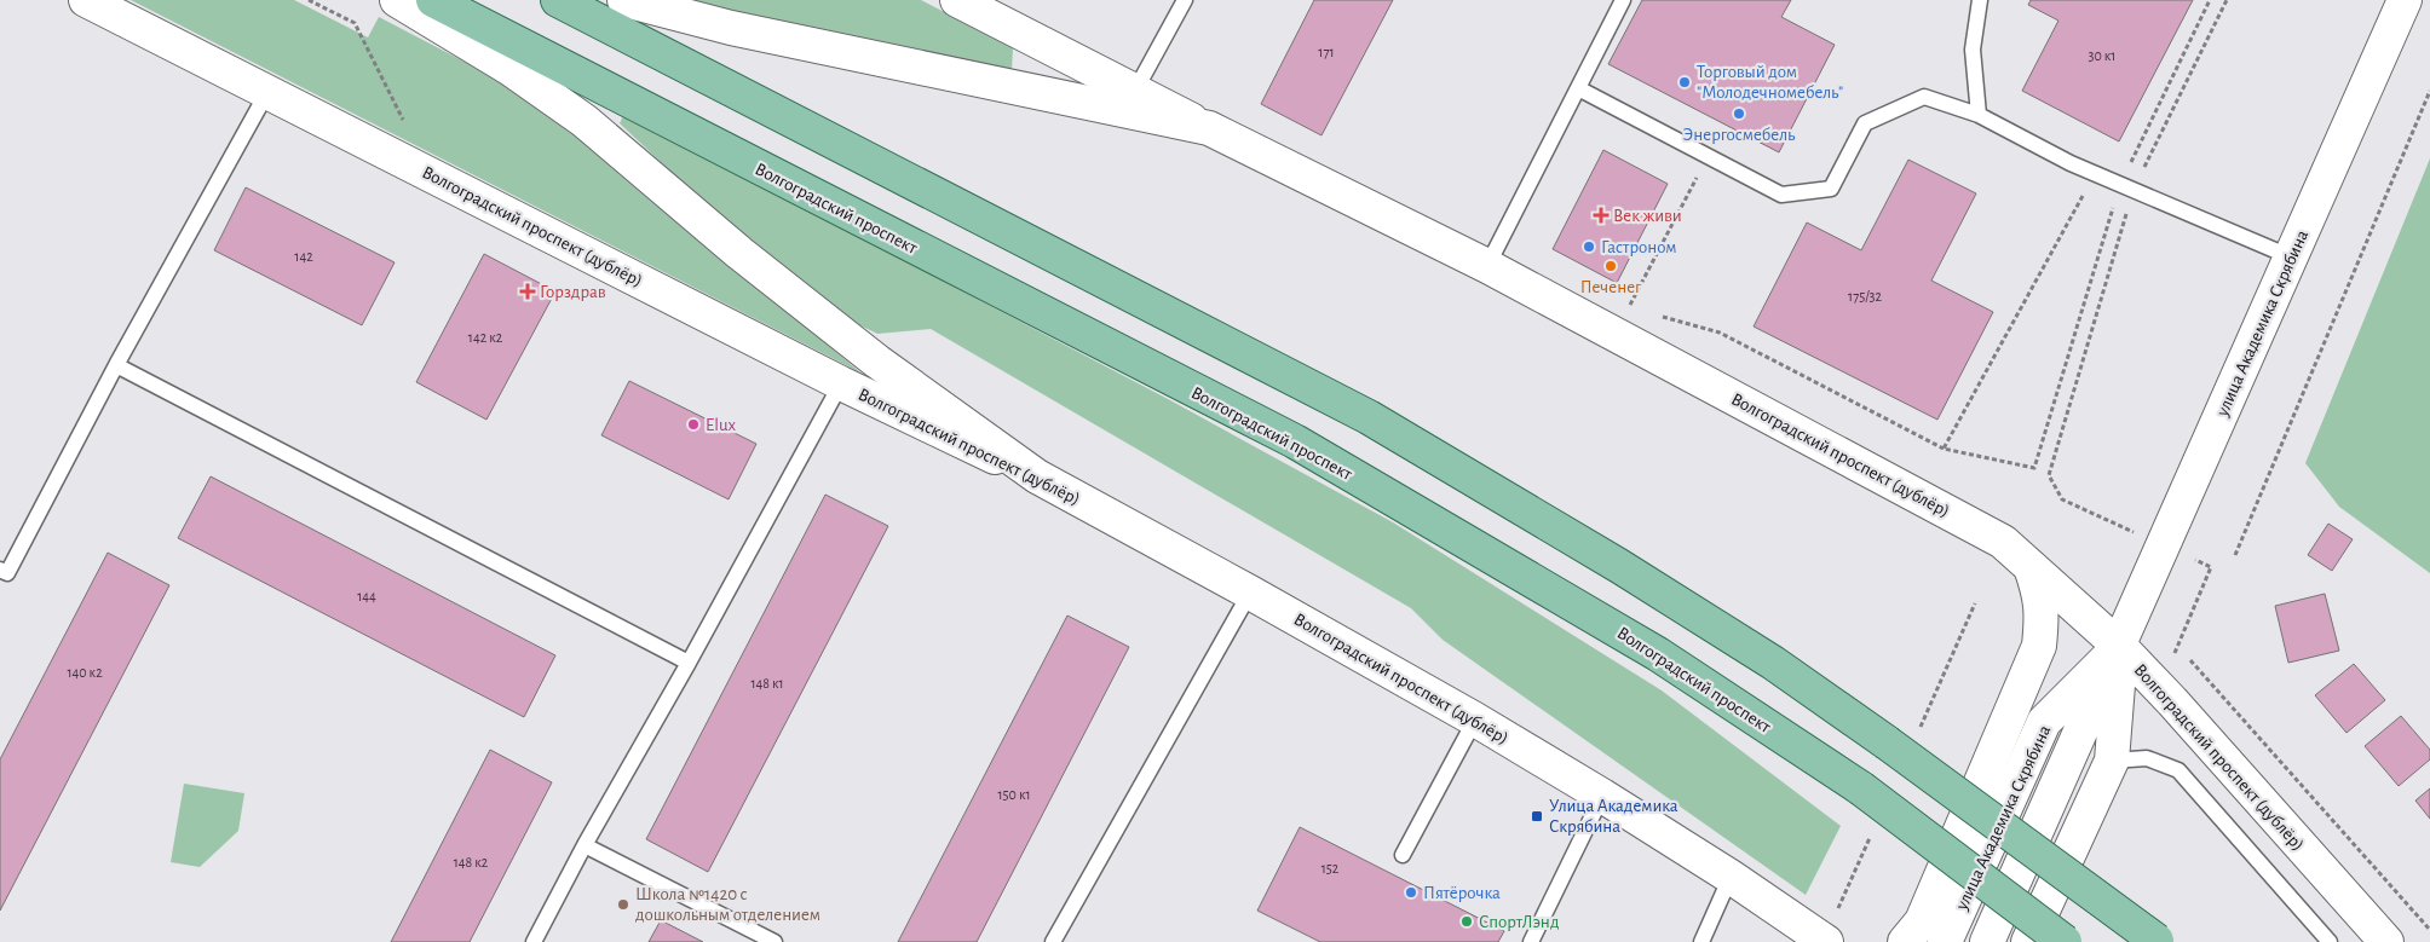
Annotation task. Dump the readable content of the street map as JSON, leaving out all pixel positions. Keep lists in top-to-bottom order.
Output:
{
  "streets": {
    "main road": ["Волгоградский проспект", "Волгоградский проспект (дублёр)", "улица Академика Скрябина"]
  },
  "crossings": [
    ["Волгоградский проспект (дублёр)", "улица Академика Скрябина"]
  ],
  "places": {
    "other": [
      "Торговый дом \"Молодечномебель\"",
      "Энергосмебель",
      "Гастроном",
      "Печенег",
      "Elux",
      "Пятёрочка",
      "Школа №1420 с дошкольным отделением",
      "СпортЛэнд"
    ],
    "health": ["Век живи", "Горздрав"],
    "transit": ["Улица Академика Скрябина"]
  },
  "house_numbers": [
    "171",
    "30 к1",
    "142",
    "175/32",
    "142 к2",
    "144",
    "140 к2",
    "148 к1",
    "150 к1",
    "148 к2",
    "152"
  ]
}
